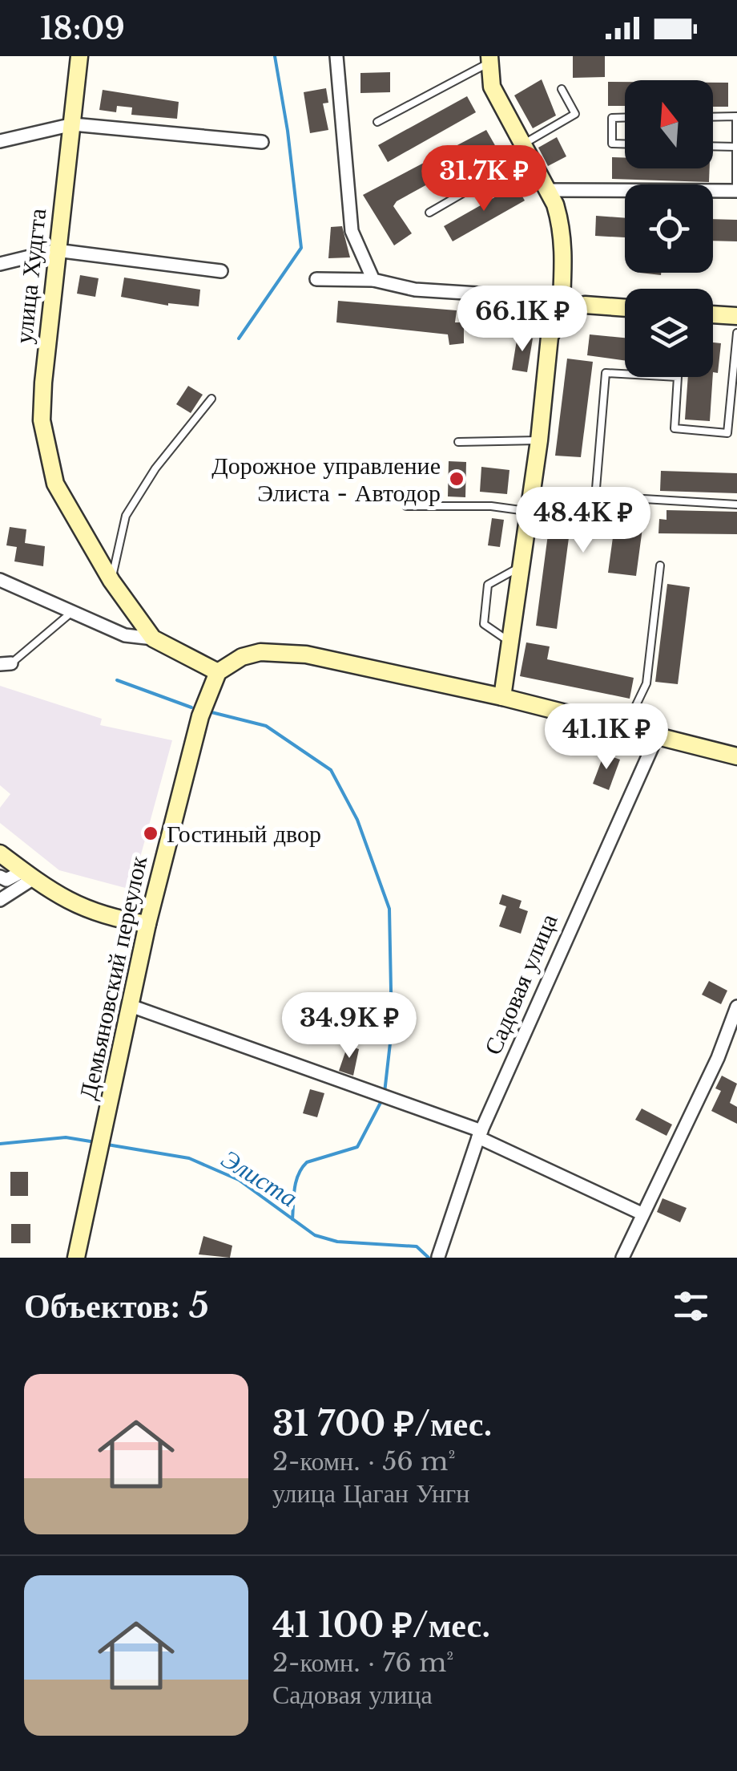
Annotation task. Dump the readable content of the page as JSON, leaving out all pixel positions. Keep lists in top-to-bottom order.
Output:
{
  "streets": {
    "main road": ["улица Худгта", "Демьяновский переулок"],
    "street": ["Садовая улица"]
  },
  "crossings": [
    ["улица Худгта", "Демьяновский переулок"]
  ],
  "water": ["Элиста"],
  "places": ["Дорожное управление Элиста - Автодор", "Гостиный двор"],
  "north": "top",
  "page": {
    "status": "18:09",
    "price": [
      "31.7K ₽",
      "66.1K ₽",
      "48.4K ₽",
      "41.1K ₽",
      "34.9K ₽"
    ],
    "heading": "Объектов: 5",
    "list": [
      {
        "name": "31 700 ₽/мес.",
        "note": "2-комн. · 56 m² · улица Цаган Унгн"
      },
      {
        "name": "41 100 ₽/мес.",
        "note": "2-комн. · 76 m² · Садовая улица"
      }
    ]
  }
}
